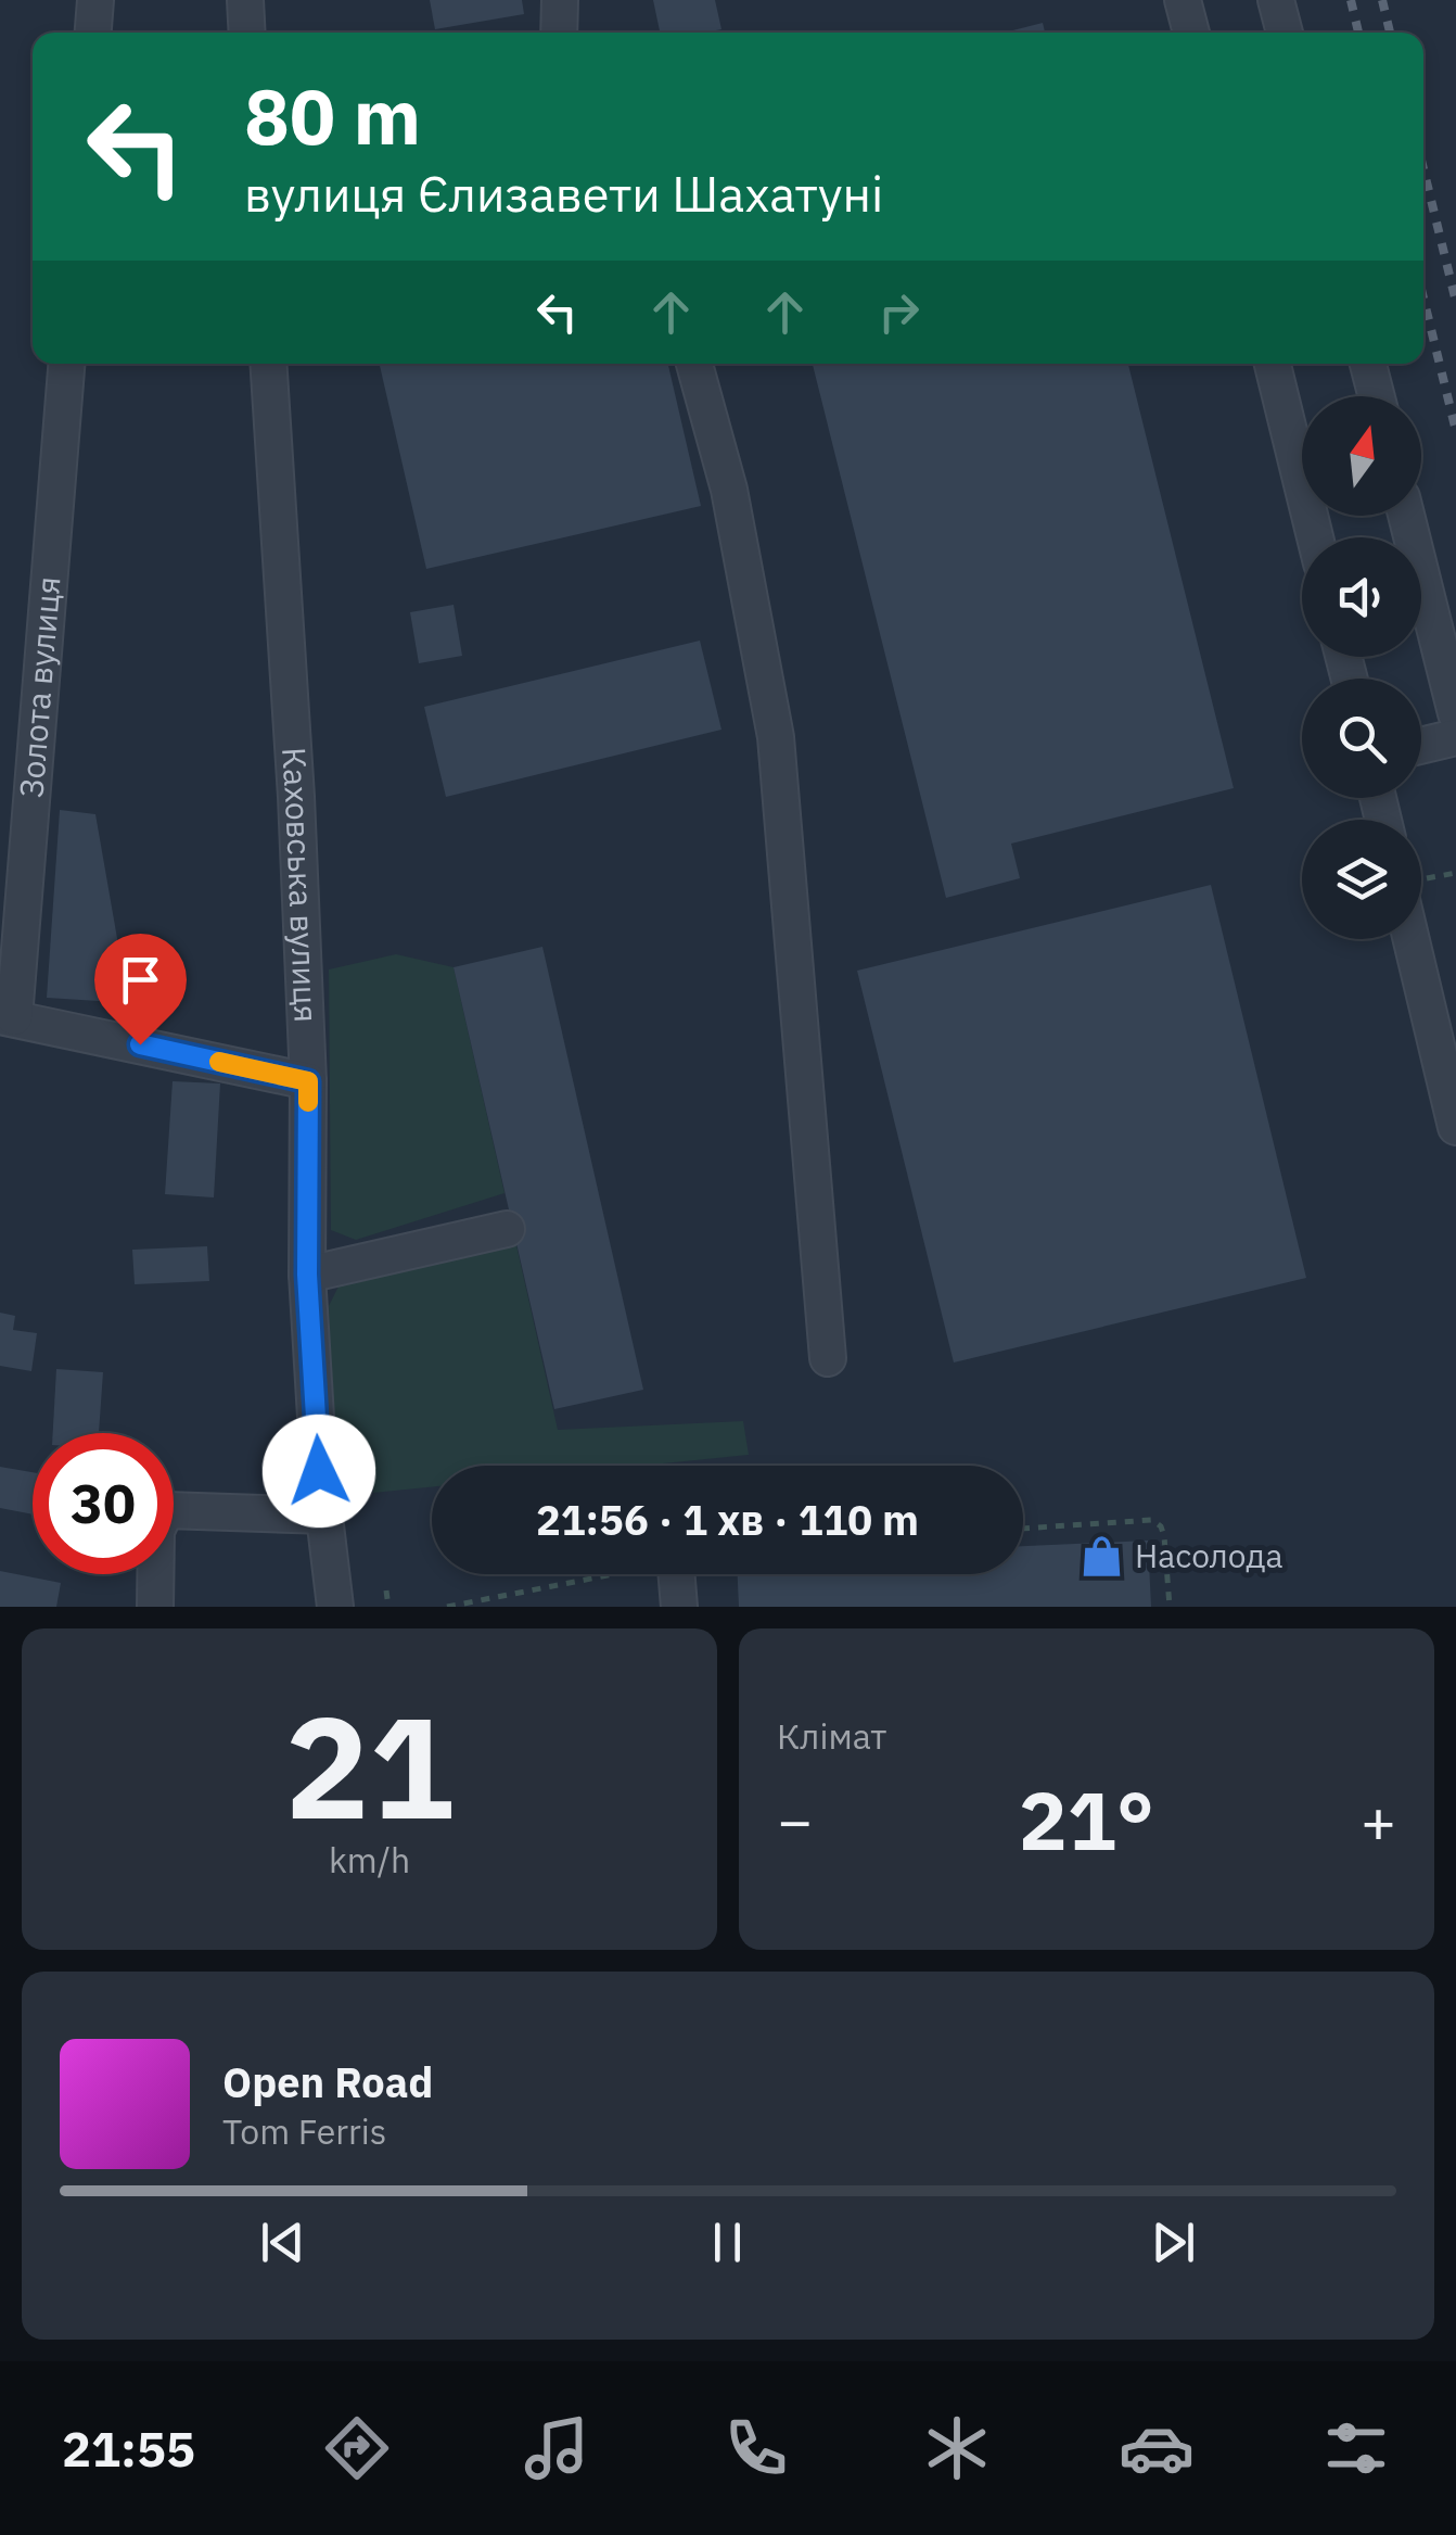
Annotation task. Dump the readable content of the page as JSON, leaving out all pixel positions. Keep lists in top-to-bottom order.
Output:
{
  "streets": {
    "street": ["Золота вулиця", "Каховська вулиця"]
  },
  "places": {
    "shop": ["Насолода"]
  },
  "north": "top",
  "page": {
    "turn": ["80 m", "вулиця Єлизавети Шахатуні"],
    "limit": "30",
    "trip": "21:56 · 1 хв · 110 m",
    "tile": [
      ["21", "km/h"],
      "Клімат"
    ],
    "heat": ["−", "21°", "+"],
    "song": ["Open Road", "Tom Ferris"],
    "tabs": "21:55"
  }
}
